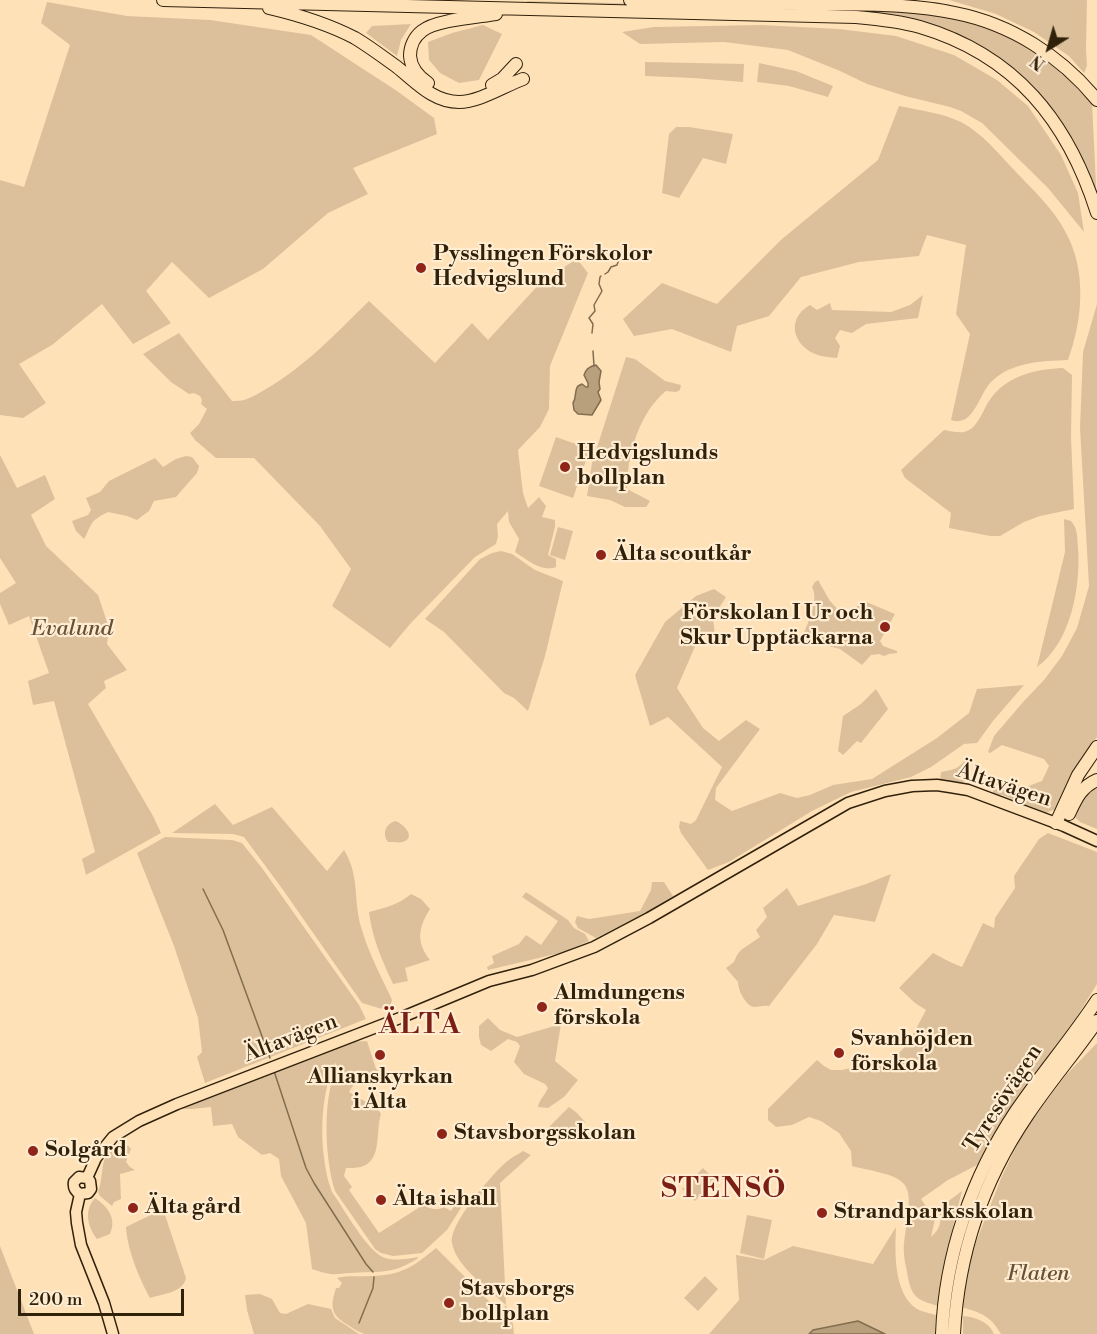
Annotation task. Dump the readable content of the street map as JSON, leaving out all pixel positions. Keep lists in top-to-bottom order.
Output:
{
  "streets": {
    "highway": ["Tyresövägen"],
    "main road": ["Ältavägen"]
  },
  "districts": ["ÄLTA", "STENSÖ"],
  "parks": ["Evalund", "Flaten"],
  "places": [
    "Pysslingen Förskolor Hedvigslund",
    "Hedvigslunds bollplan",
    "Älta scoutkår",
    "Förskolan I Ur och Skur Upptäckarna",
    "Almdungens förskola",
    "Svanhöjden förskola",
    "Allianskyrkan i Älta",
    "Stavsborgsskolan",
    "Solgård",
    "Älta ishall",
    "Älta gård",
    "Strandparksskolan",
    "Stavsborgs bollplan"
  ],
  "scale_bar": "200 m",
  "north": "bottom left"
}
